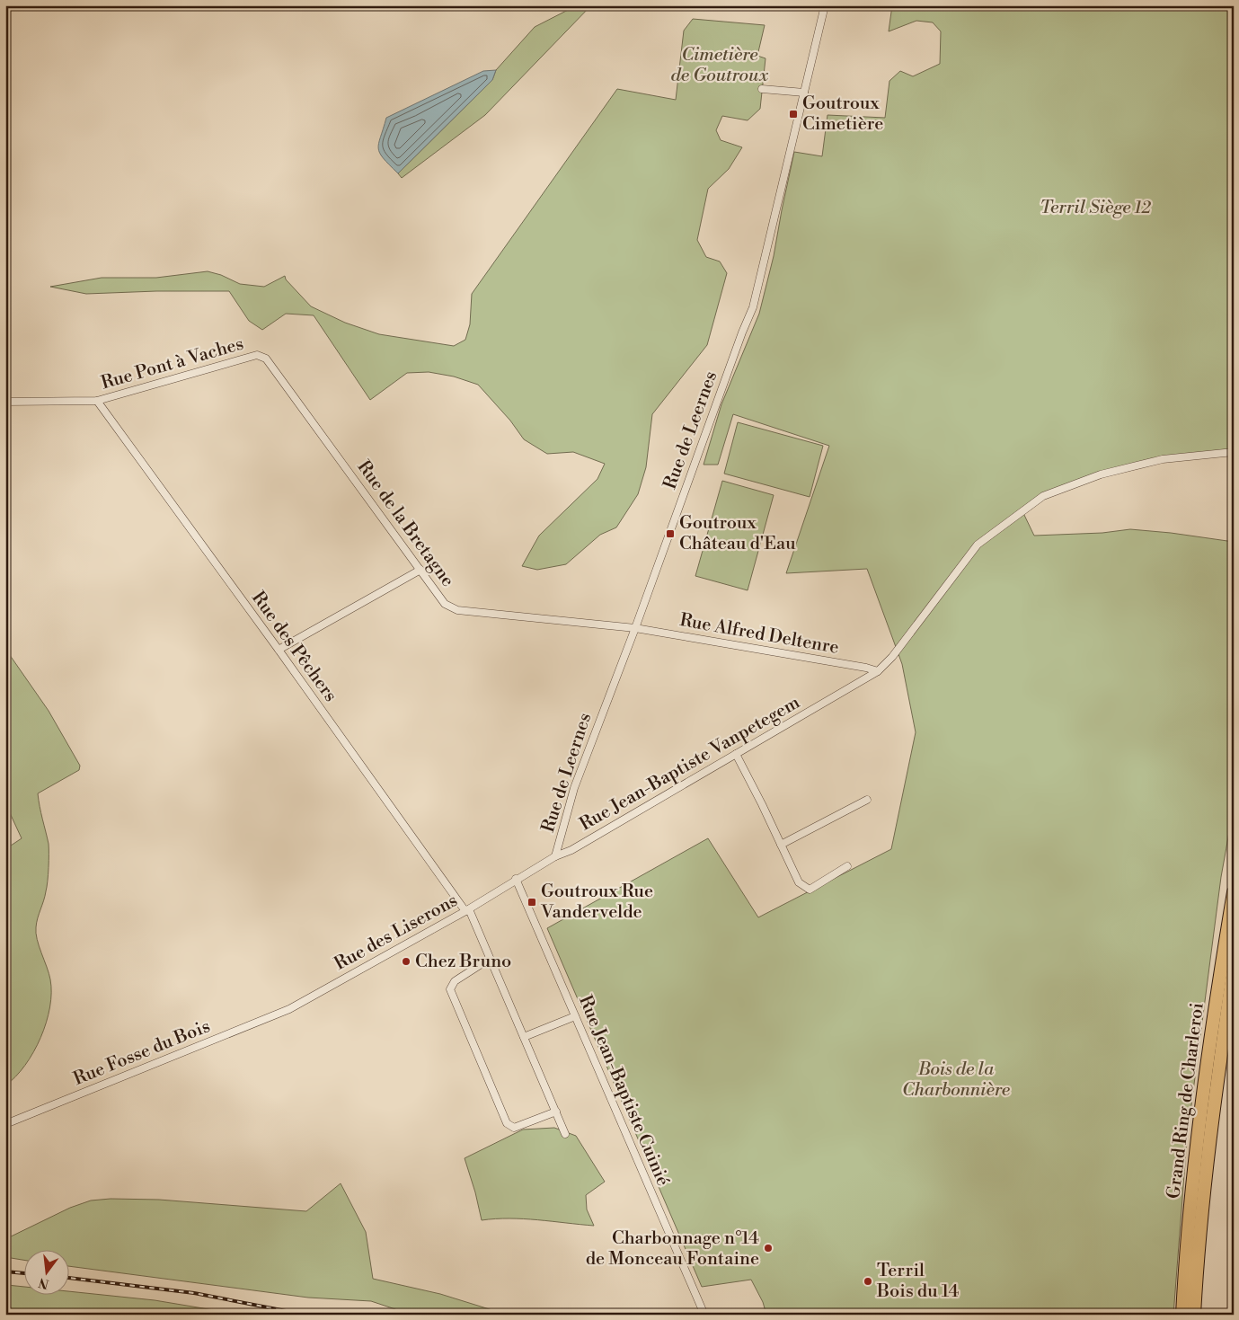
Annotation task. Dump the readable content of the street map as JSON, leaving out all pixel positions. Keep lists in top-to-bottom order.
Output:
{
  "streets": {
    "highway": ["Grand Ring de Charleroi"],
    "street": [
      "Rue Pont à Vaches",
      "Rue de Leernes",
      "Rue de la Bretagne",
      "Rue Alfred Deltenre",
      "Rue des Pêchers",
      "Rue Jean-Baptiste Vanpetegem",
      "Rue des Liserons",
      "Rue Fosse du Bois",
      "Rue Jean-Baptiste Cuinié"
    ]
  },
  "crossings": [
    ["Rue Pont à Vaches", "Rue de la Bretagne"],
    ["Rue Pont à Vaches", "Rue des Pêchers"],
    ["Rue de Leernes", "Rue de la Bretagne"],
    ["Rue de Leernes", "Rue Alfred Deltenre"],
    ["Rue de Leernes", "Rue Jean-Baptiste Vanpetegem"],
    ["Rue de la Bretagne", "Rue Alfred Deltenre"],
    ["Rue Alfred Deltenre", "Rue Jean-Baptiste Vanpetegem"],
    ["Rue des Pêchers", "Rue des Liserons"],
    ["Rue Jean-Baptiste Vanpetegem", "Rue des Liserons"],
    ["Rue Jean-Baptiste Vanpetegem", "Rue Jean-Baptiste Cuinié"],
    ["Rue des Liserons", "Rue Fosse du Bois"],
    ["Rue des Liserons", "Rue Jean-Baptiste Cuinié"]
  ],
  "parks": ["Cimetière de Goutroux", "Terril Siège 12", "Bois de la Charbonnière"],
  "places": {
    "transit": ["Goutroux Cimetière", "Goutroux Château d'Eau", "Goutroux Rue Vandervelde"],
    "other": ["Chez Bruno", "Charbonnage n°14 de Monceau Fontaine", "Terril Bois du 14"]
  },
  "north": "bottom"
}
